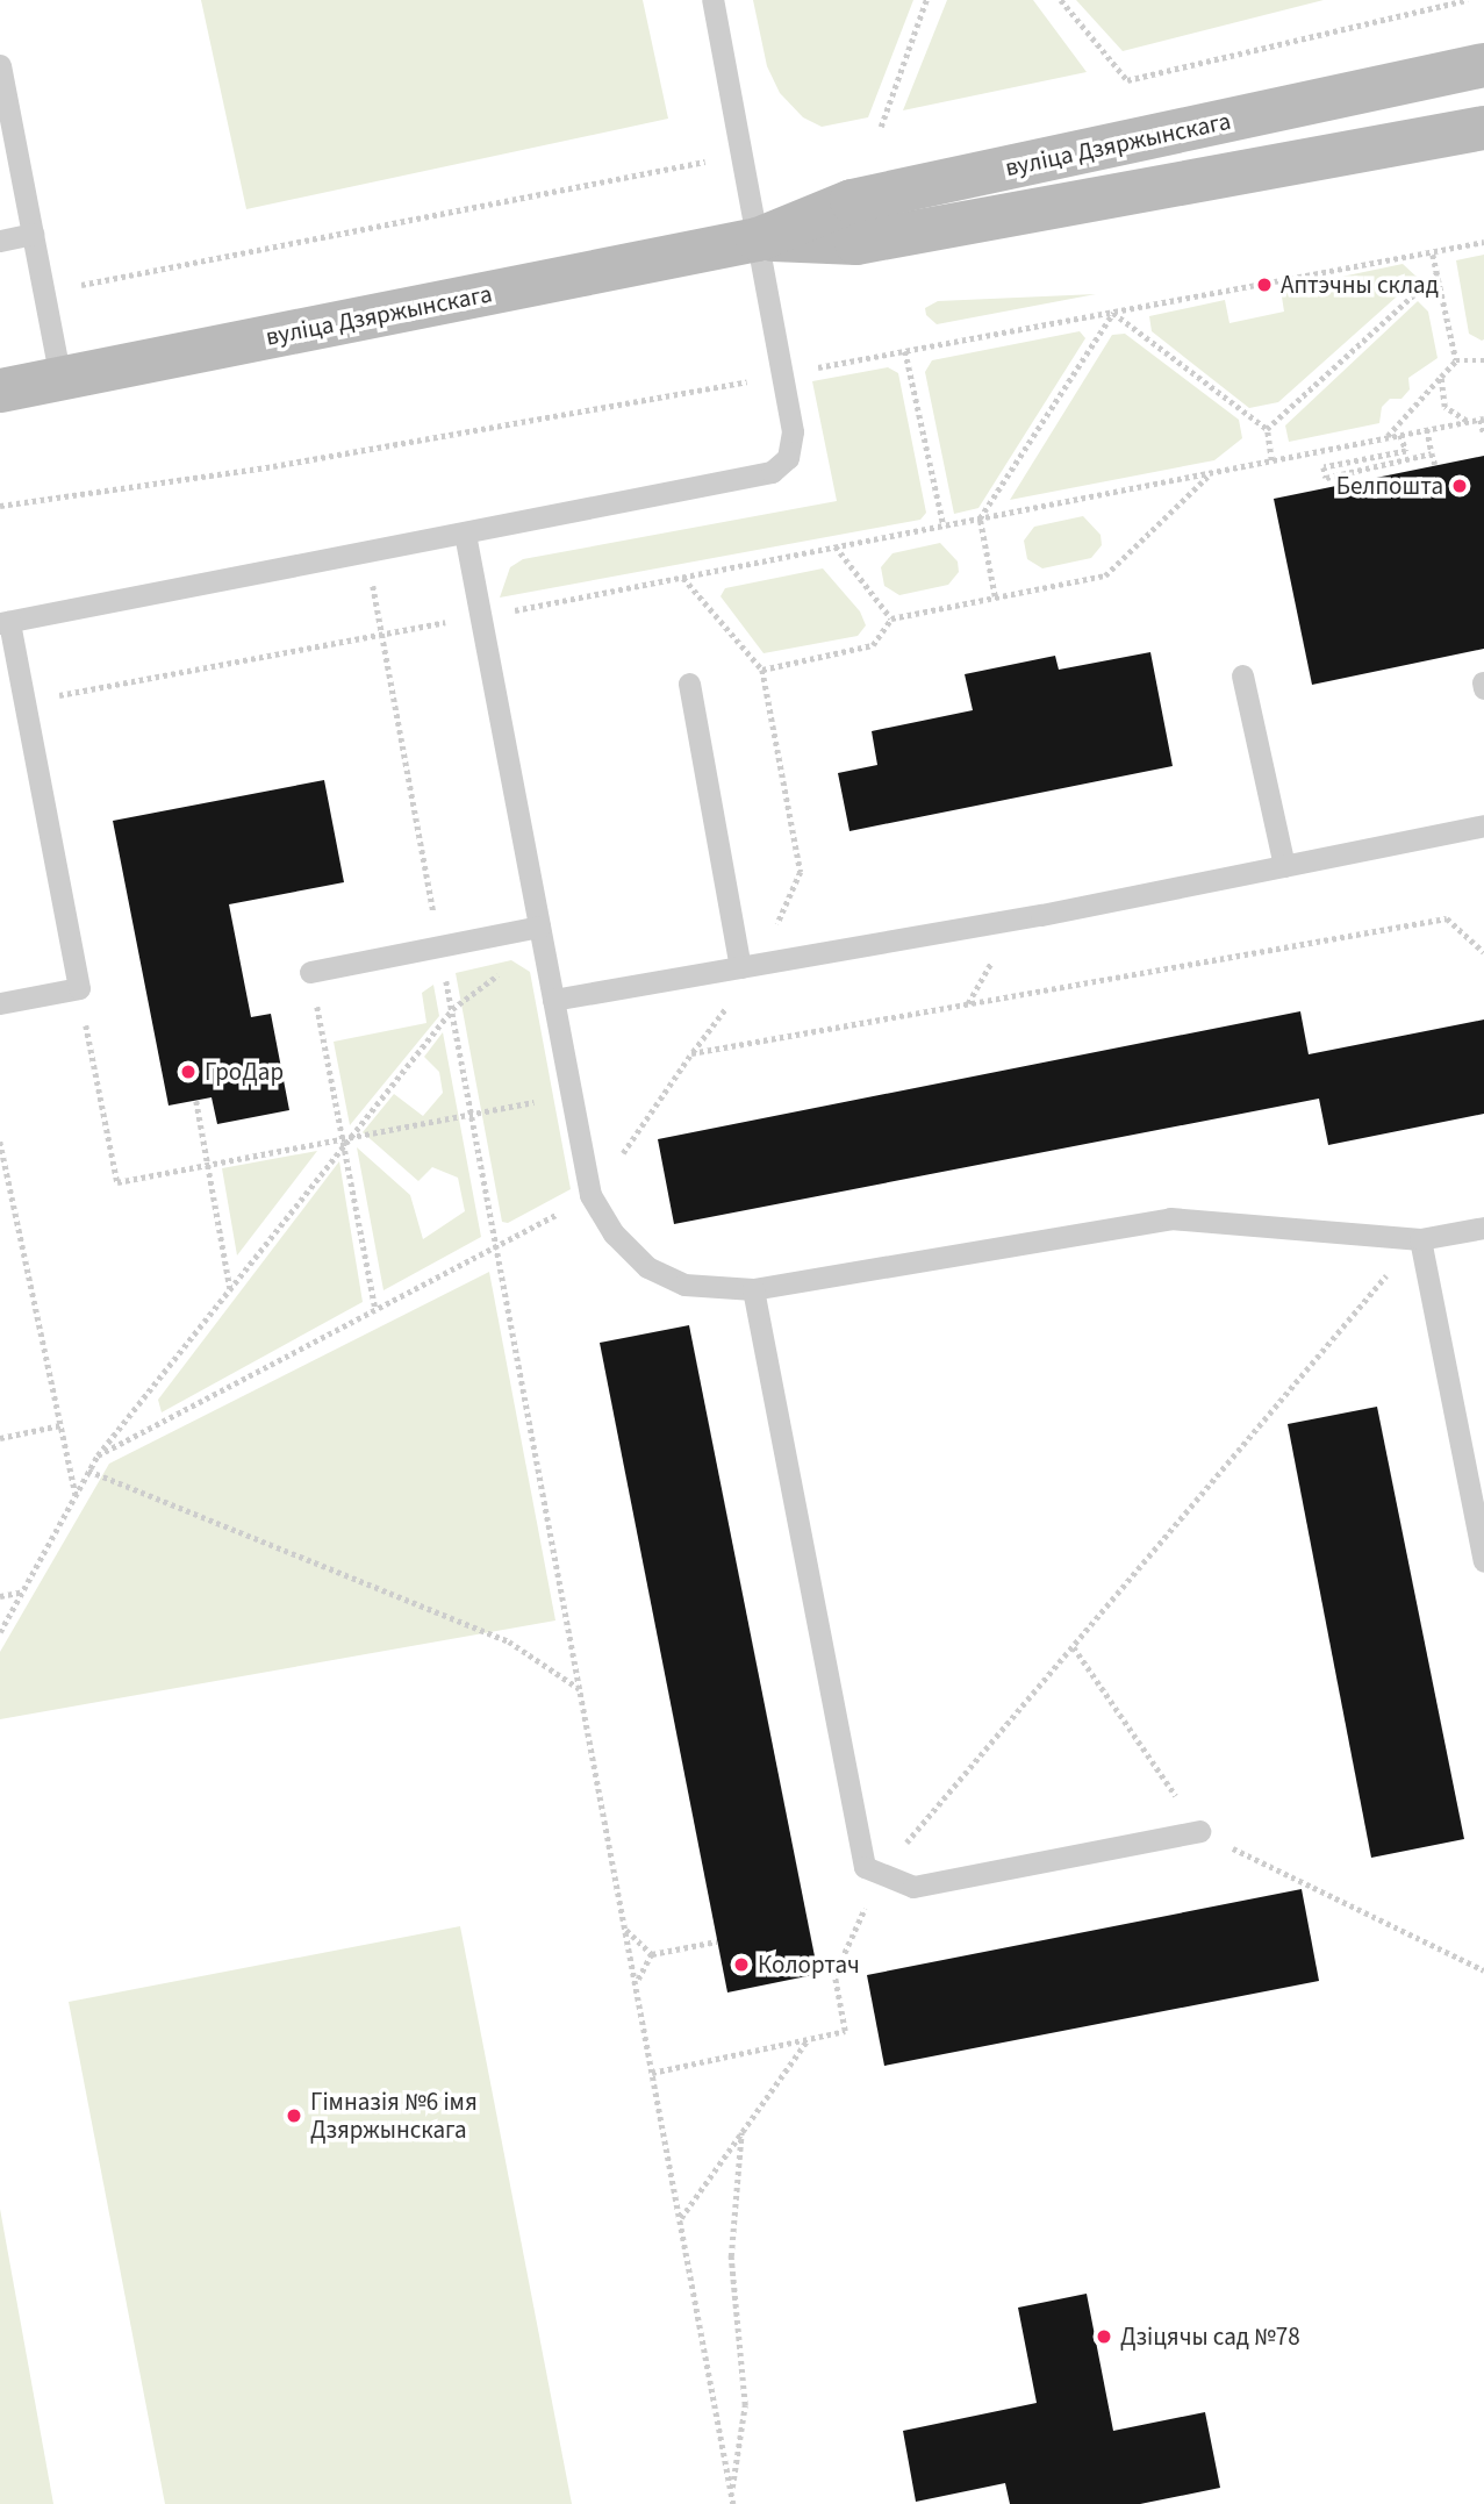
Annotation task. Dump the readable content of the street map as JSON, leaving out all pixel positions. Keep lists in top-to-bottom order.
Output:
{
  "streets": {
    "main road": ["вуліца Дзяржынскага"]
  },
  "places": [
    "Аптэчны склад",
    "Белпошта",
    "ГроДар",
    "Колортач",
    "Гімназія №6 імя Дзяржынскага",
    "Дзіцячы сад №78"
  ]
}
